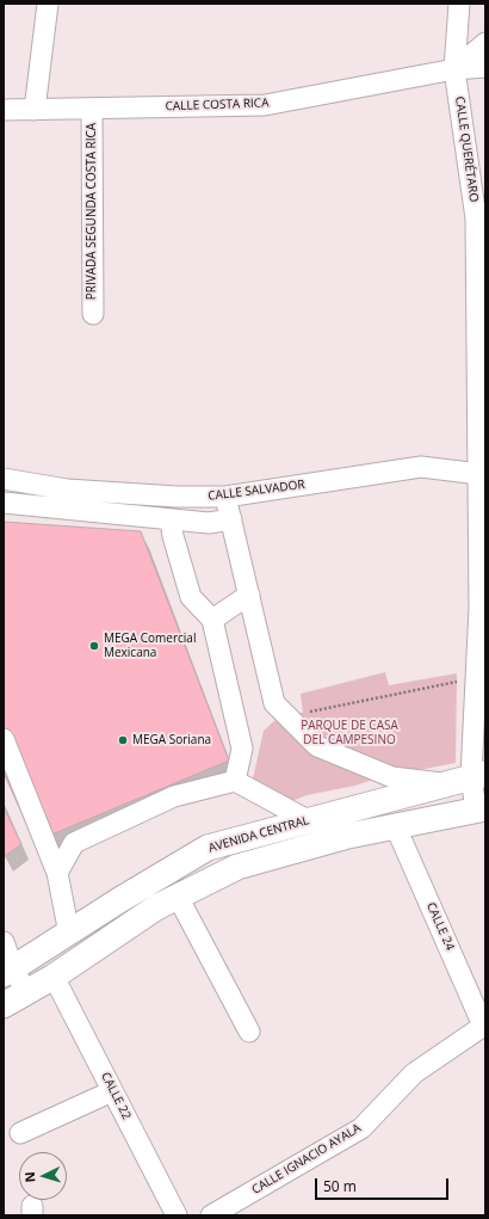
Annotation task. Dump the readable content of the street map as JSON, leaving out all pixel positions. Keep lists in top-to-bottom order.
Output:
{
  "streets": {
    "main road": ["AVENIDA CENTRAL"],
    "street": [
      "CALLE COSTA RICA",
      "CALLE QUERÉTARO",
      "PRIVADA SEGUNDA COSTA RICA",
      "CALLE SALVADOR",
      "CALLE 24",
      "CALLE 22",
      "CALLE IGNACIO AYALA"
    ]
  },
  "crossings": [
    ["CALLE COSTA RICA", "CALLE QUERÉTARO"],
    ["CALLE COSTA RICA", "PRIVADA SEGUNDA COSTA RICA"],
    ["CALLE QUERÉTARO", "CALLE SALVADOR"],
    ["CALLE QUERÉTARO", "AVENIDA CENTRAL"],
    ["AVENIDA CENTRAL", "CALLE 24"],
    ["AVENIDA CENTRAL", "CALLE 22"],
    ["CALLE 24", "CALLE IGNACIO AYALA"]
  ],
  "parks": ["PARQUE DE CASA DEL CAMPESINO"],
  "places": ["MEGA Comercial Mexicana", "MEGA Soriana"],
  "scale_bar": "50 m",
  "north": "left"
}
